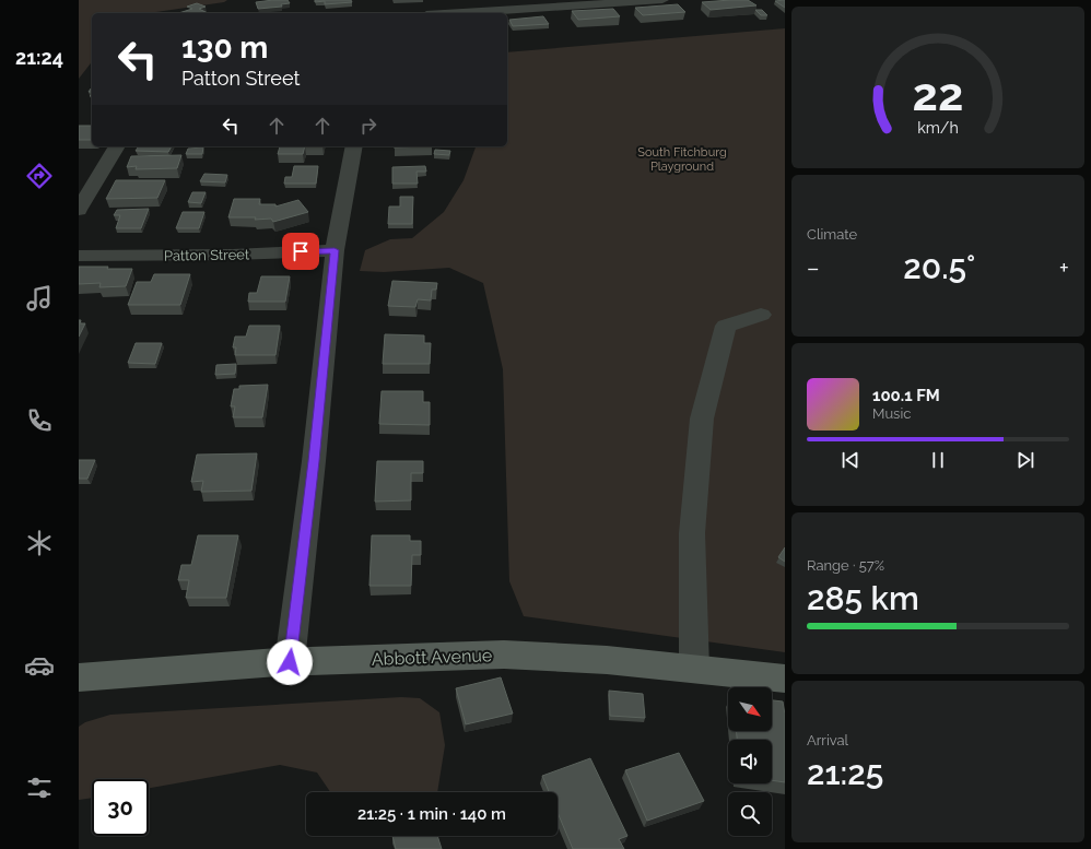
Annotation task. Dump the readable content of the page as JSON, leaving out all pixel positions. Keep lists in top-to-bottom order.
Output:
{
  "streets": {
    "main road": ["Abbott Avenue"],
    "street": ["Patton Street"]
  },
  "parks": ["South Fitchburg Playground"],
  "north": "bottom right",
  "page": {
    "tabs": "21:24",
    "turn": ["130 m", "Patton Street"],
    "tile": [
      "Climate",
      ["Range · 57%", "285 km"],
      ["Arrival", "21:25"]
    ],
    "heat": ["−", "20.5°", "+"],
    "song": ["100.1 FM", "Music"],
    "limit": "30",
    "trip": "21:25 · 1 min · 140 m",
    "gauge": ["22", "km/h"]
  }
}
